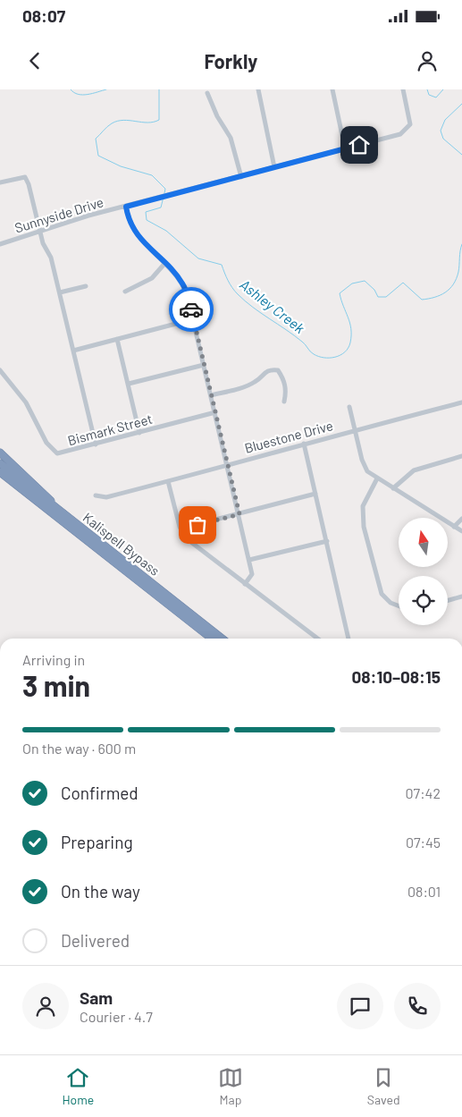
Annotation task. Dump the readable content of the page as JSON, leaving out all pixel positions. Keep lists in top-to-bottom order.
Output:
{
  "streets": {
    "highway": ["Kalispell Bypass"],
    "street": ["Sunnyside Drive", "Bismark Street", "Bluestone Drive"]
  },
  "water": ["Ashley Creek"],
  "north": "top",
  "page": {
    "status": "08:07",
    "header": "Forkly",
    "heading": ["3 min", "Arriving in", "08:10–08:15"],
    "panel": ["Sam", "Courier · 4.7"],
    "bar": "On the way · 600 m",
    "list": [
      ["Confirmed", "07:42"],
      ["Preparing", "07:45"],
      ["On the way", "08:01"],
      "Delivered"
    ],
    "tabs": ["Home", "Map", "Saved"]
  }
}
